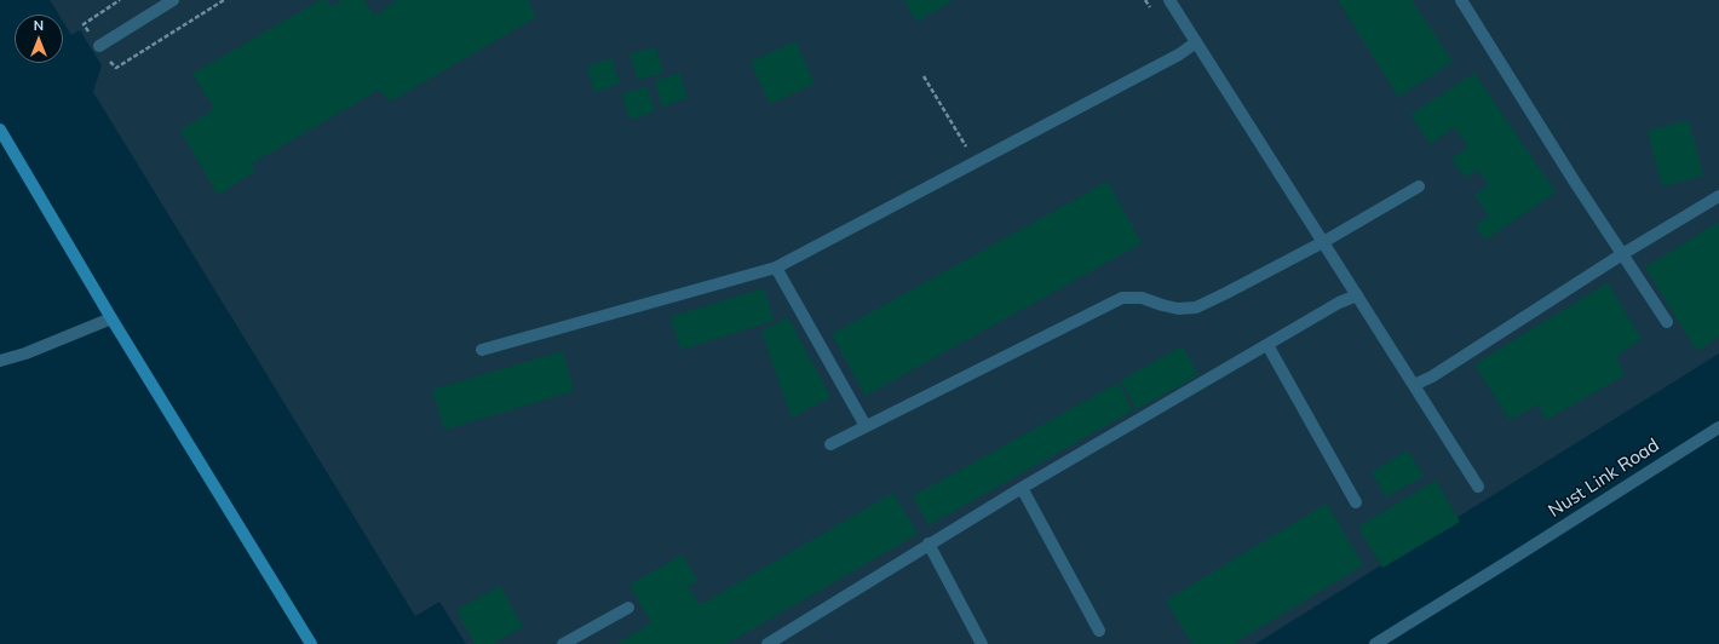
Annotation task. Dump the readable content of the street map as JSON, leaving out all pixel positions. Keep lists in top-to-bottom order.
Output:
{
  "streets": {
    "street": ["Nust Link Road"]
  },
  "north": "top"
}
